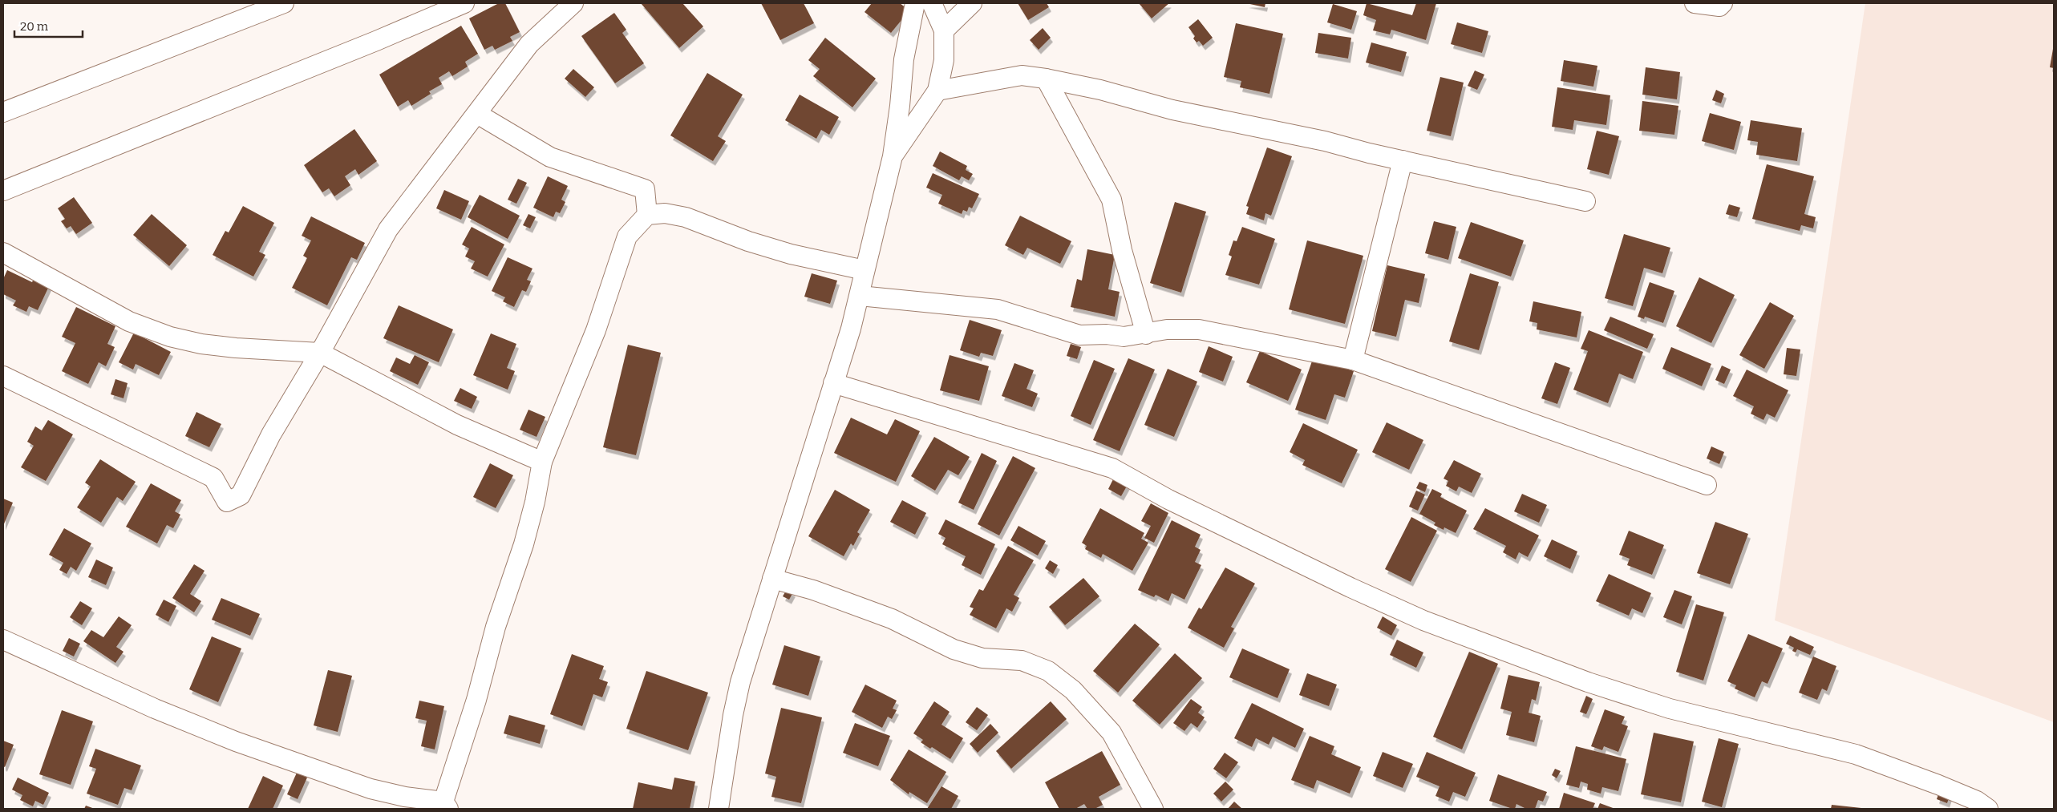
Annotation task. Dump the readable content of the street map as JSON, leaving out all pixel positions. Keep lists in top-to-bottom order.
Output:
{
  "scale_bar": "20 m"
}
